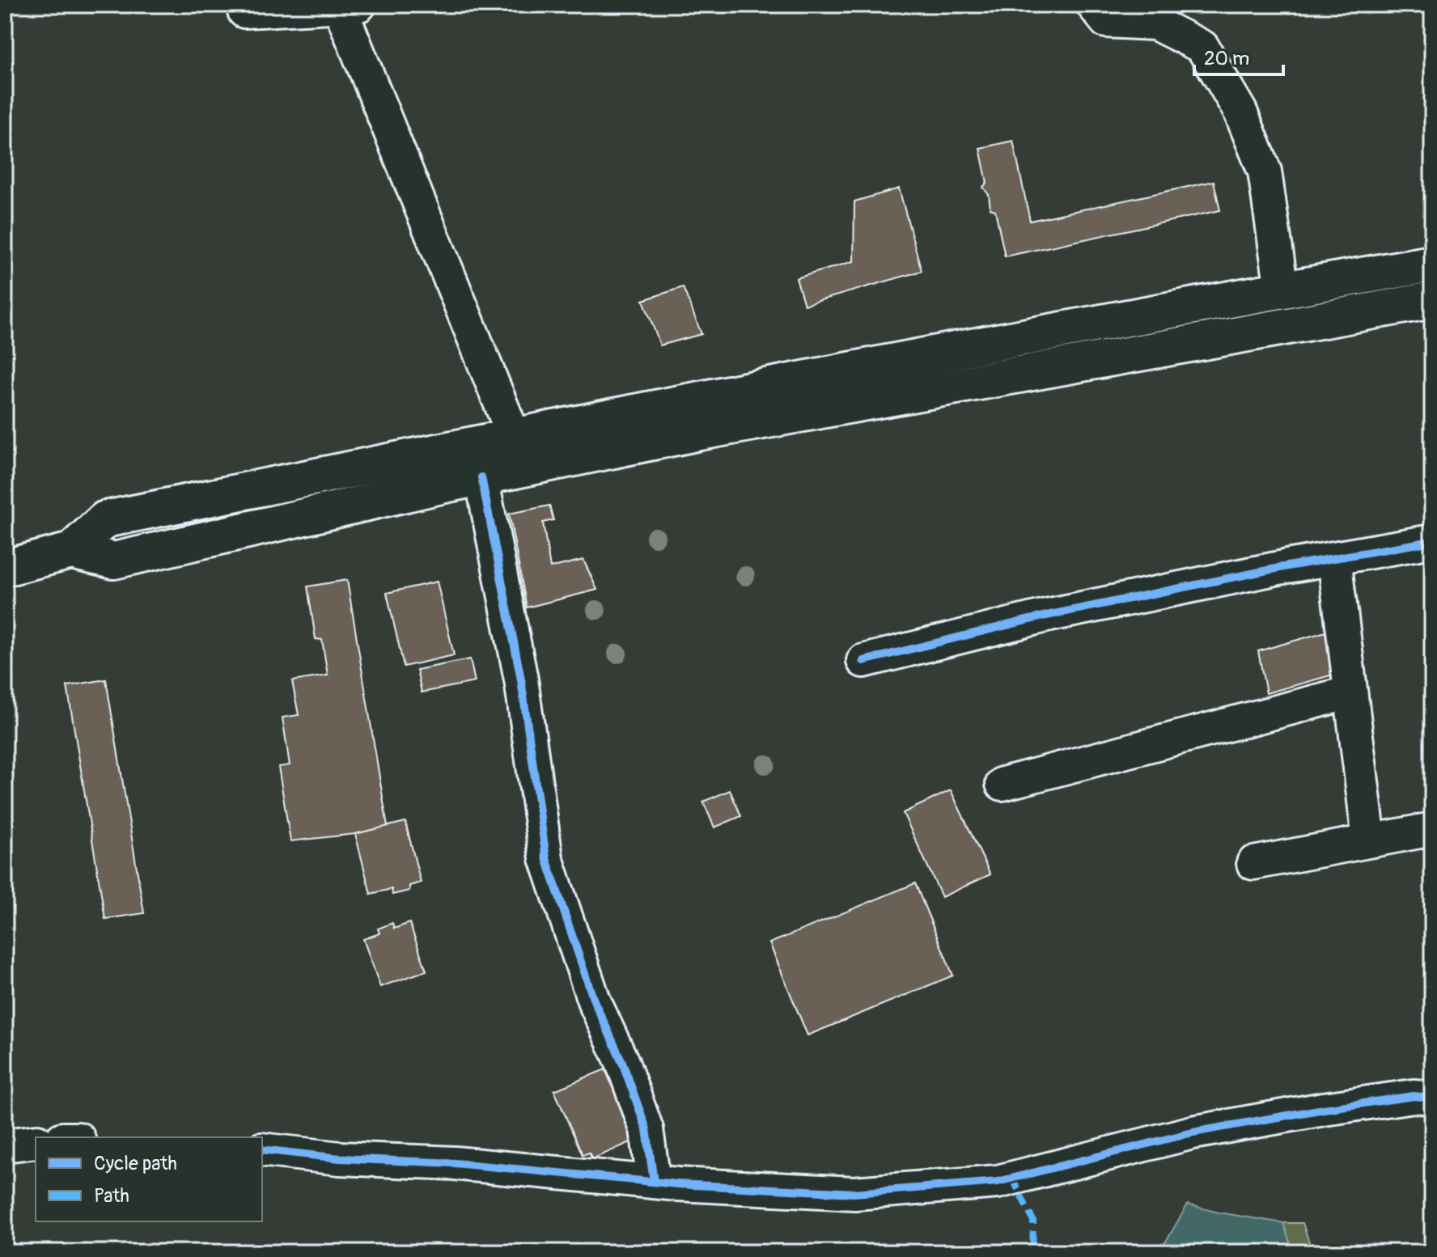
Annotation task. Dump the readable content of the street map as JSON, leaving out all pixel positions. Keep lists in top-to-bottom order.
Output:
{
  "legend": ["Cycle path", "Path"],
  "scale_bar": "20 m"
}
